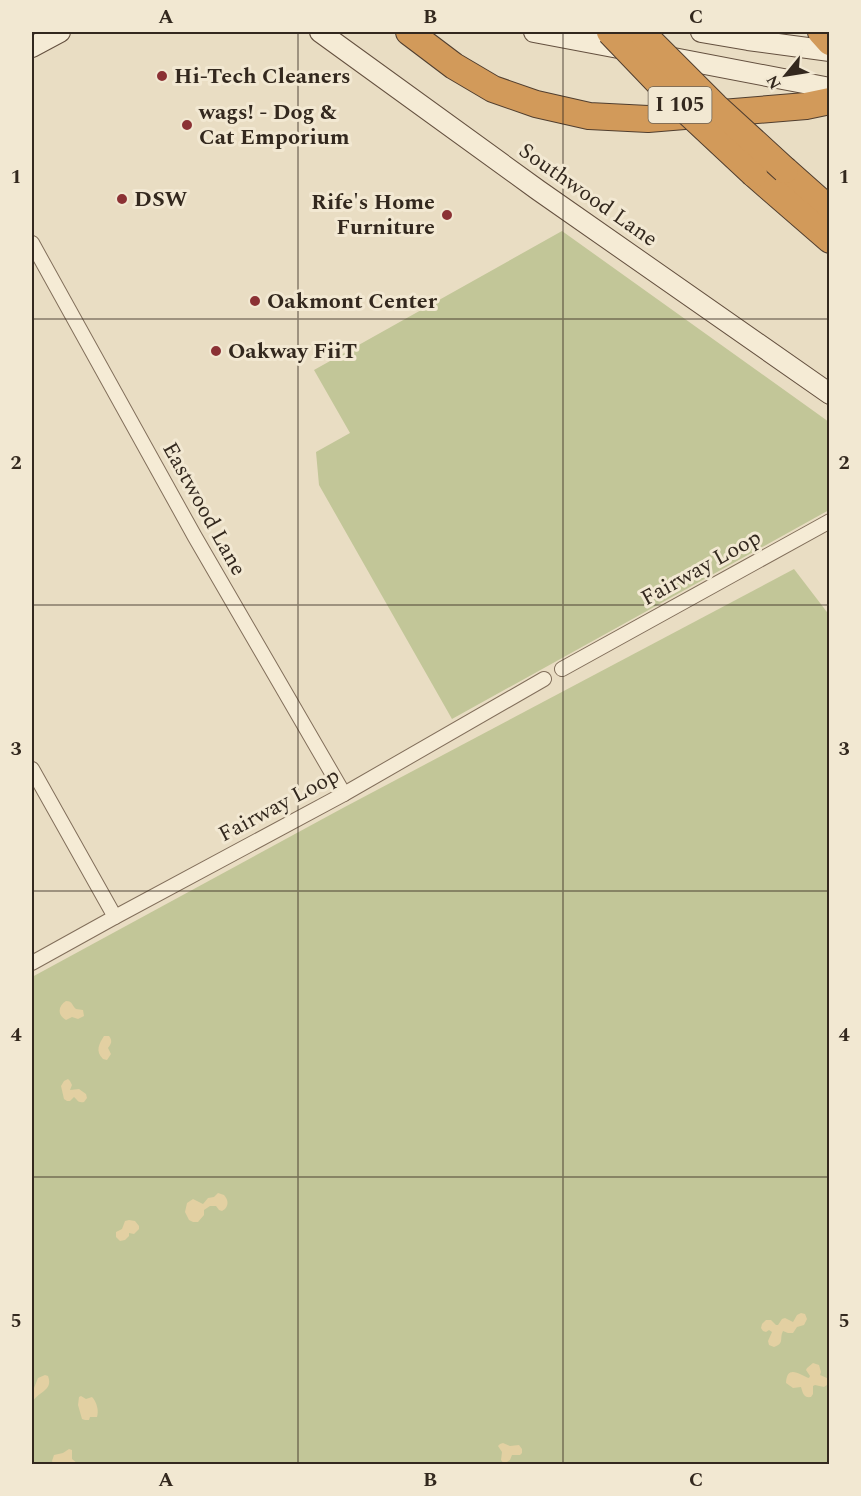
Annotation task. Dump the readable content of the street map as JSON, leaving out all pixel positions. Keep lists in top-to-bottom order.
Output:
{
  "streets": {
    "highway": ["I 105"],
    "main road": ["Southwood Lane"],
    "street": ["Eastwood Lane", "Fairway Loop"]
  },
  "crossings": [
    ["Eastwood Lane", "Fairway Loop"]
  ],
  "places": [
    "Hi-Tech Cleaners",
    "wags! - Dog & Cat Emporium",
    "DSW",
    "Rife's Home Furniture",
    "Oakmont Center",
    "Oakway FiiT"
  ],
  "north": "bottom left",
  "grid": {
    "columns": ["A", "B", "C"],
    "rows": [
      "1",
      "2",
      "3",
      "4",
      "5"
    ]
  }
}
